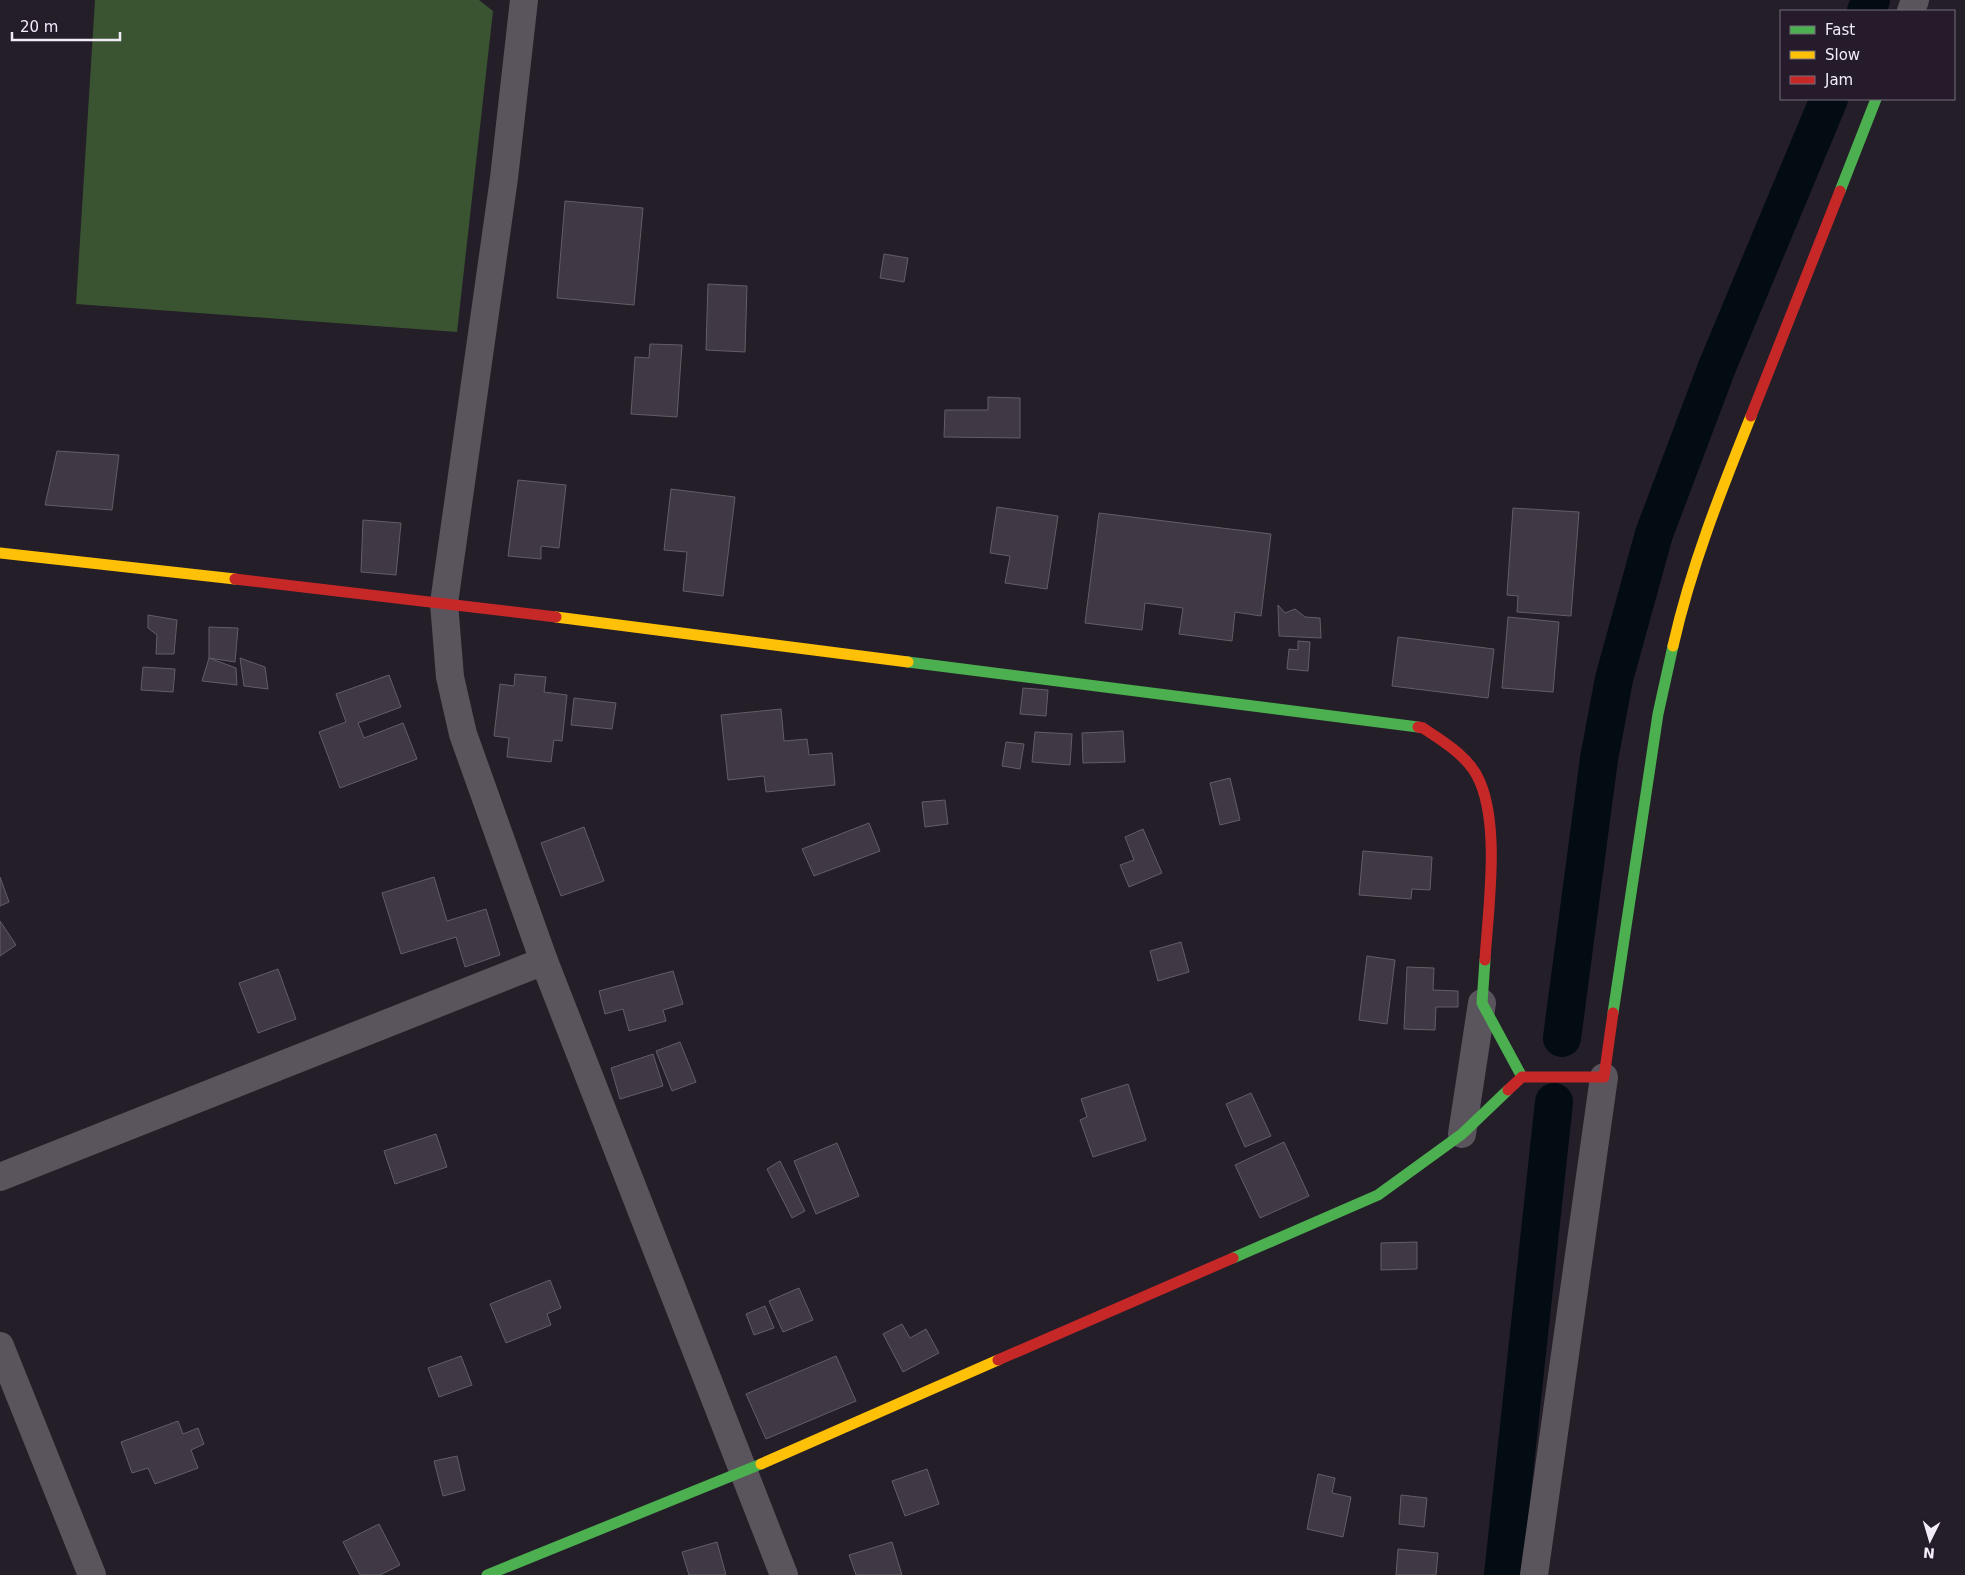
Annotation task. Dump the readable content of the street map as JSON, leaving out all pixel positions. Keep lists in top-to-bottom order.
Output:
{
  "legend": ["Fast", "Slow", "Jam"],
  "scale_bar": "20 m",
  "north": "bottom"
}
